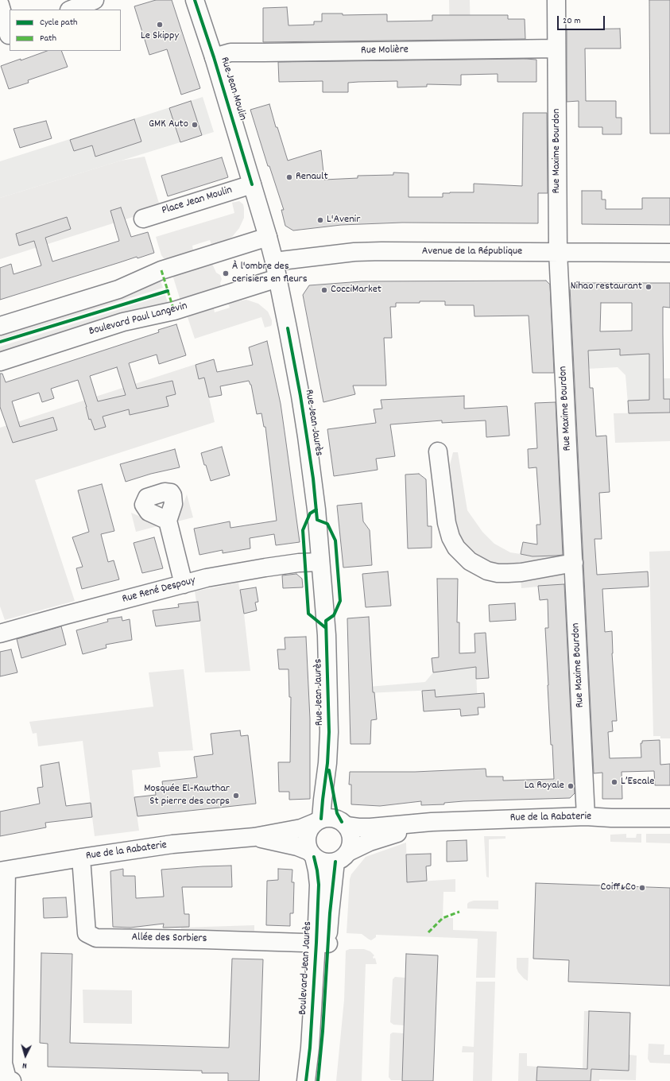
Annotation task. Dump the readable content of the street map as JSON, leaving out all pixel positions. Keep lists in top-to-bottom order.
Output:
{
  "streets": {
    "street": [
      "Rue Molière",
      "Rue Jean Moulin",
      "Rue Maxime Bourdon",
      "Place Jean Moulin",
      "Avenue de la République",
      "Boulevard Paul Langevin",
      "Rue Jean Jaurès",
      "Rue René Despouy",
      "Rue de la Rabaterie",
      "Allée des Sorbiers",
      "Boulevard Jean Jaurès"
    ]
  },
  "crossings": [
    ["Rue Molière", "Rue Jean Moulin"],
    ["Rue Molière", "Rue Maxime Bourdon"],
    ["Rue Jean Moulin", "Place Jean Moulin"],
    ["Rue Jean Moulin", "Avenue de la République"],
    ["Rue Jean Moulin", "Boulevard Paul Langevin"],
    ["Rue Jean Moulin", "Rue Jean Jaurès"],
    ["Rue Maxime Bourdon", "Avenue de la République"],
    ["Rue Maxime Bourdon", "Rue de la Rabaterie"],
    ["Boulevard Paul Langevin", "Rue Jean Jaurès"],
    ["Rue Jean Jaurès", "Rue René Despouy"],
    ["Rue de la Rabaterie", "Allée des Sorbiers"],
    ["Rue de la Rabaterie", "Boulevard Jean Jaurès"],
    ["Allée des Sorbiers", "Boulevard Jean Jaurès"]
  ],
  "places": [
    "Le Skippy",
    "GMK Auto",
    "Renault",
    "L'Avenir",
    "À l'ombre des cerisiers en fleurs",
    "Nihao restaurant",
    "CocciMarket",
    "L’Escale",
    "La Royale",
    "Mosquée El-Kawthar St pierre des corps",
    "Coiff&Co"
  ],
  "legend": ["Cycle path", "Path"],
  "scale_bar": "20 m",
  "north": "bottom"
}
